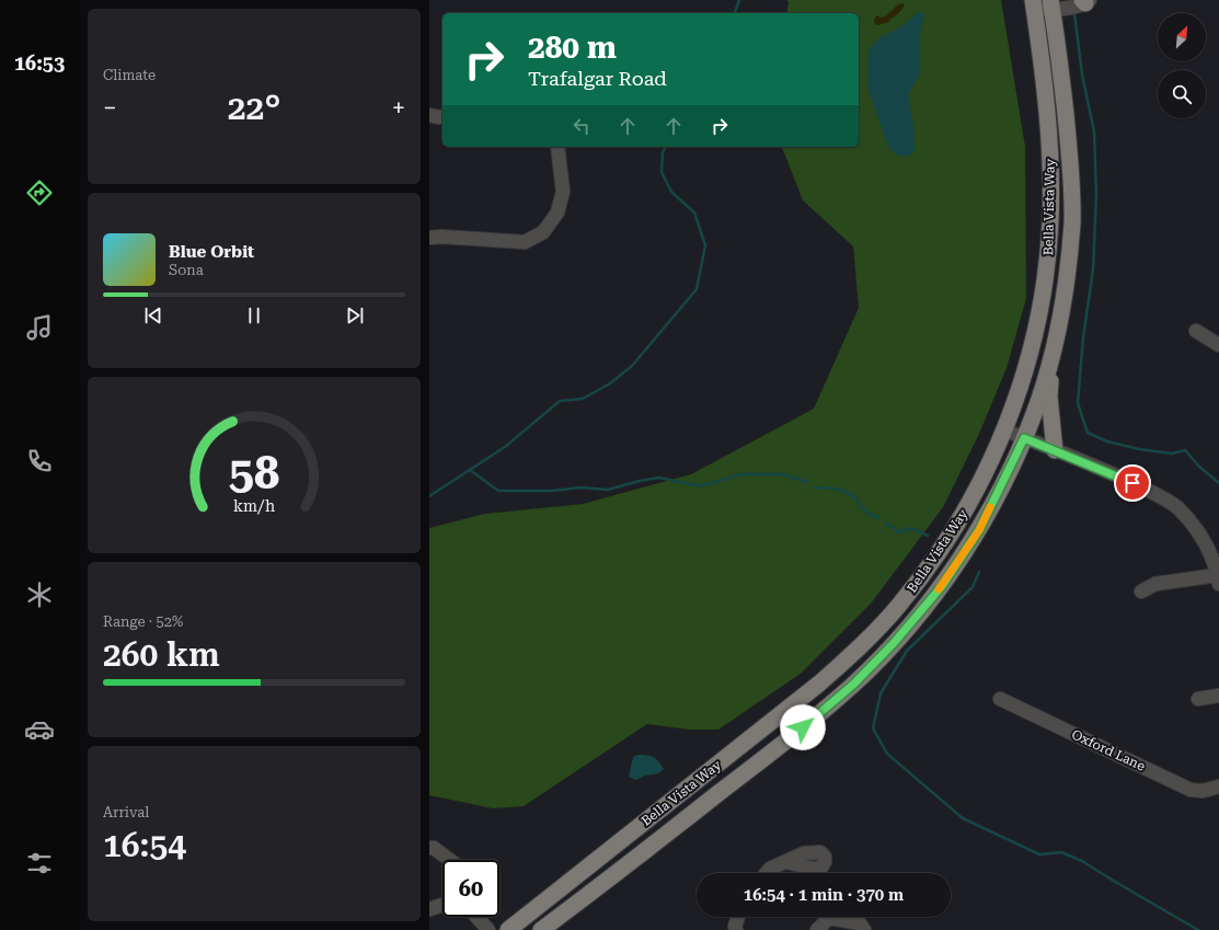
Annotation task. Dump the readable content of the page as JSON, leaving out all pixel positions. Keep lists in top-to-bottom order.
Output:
{
  "streets": {
    "main road": ["Bella Vista Way"],
    "street": ["Oxford Lane"]
  },
  "north": "top right",
  "page": {
    "tabs": "16:53",
    "tile": [
      "Climate",
      ["Range · 52%", "260 km"],
      ["Arrival", "16:54"]
    ],
    "turn": ["280 m", "Trafalgar Road"],
    "heat": ["−", "22°", "+"],
    "song": ["Blue Orbit", "Sona"],
    "limit": "60",
    "trip": "16:54 · 1 min · 370 m",
    "gauge": ["58", "km/h"]
  }
}
